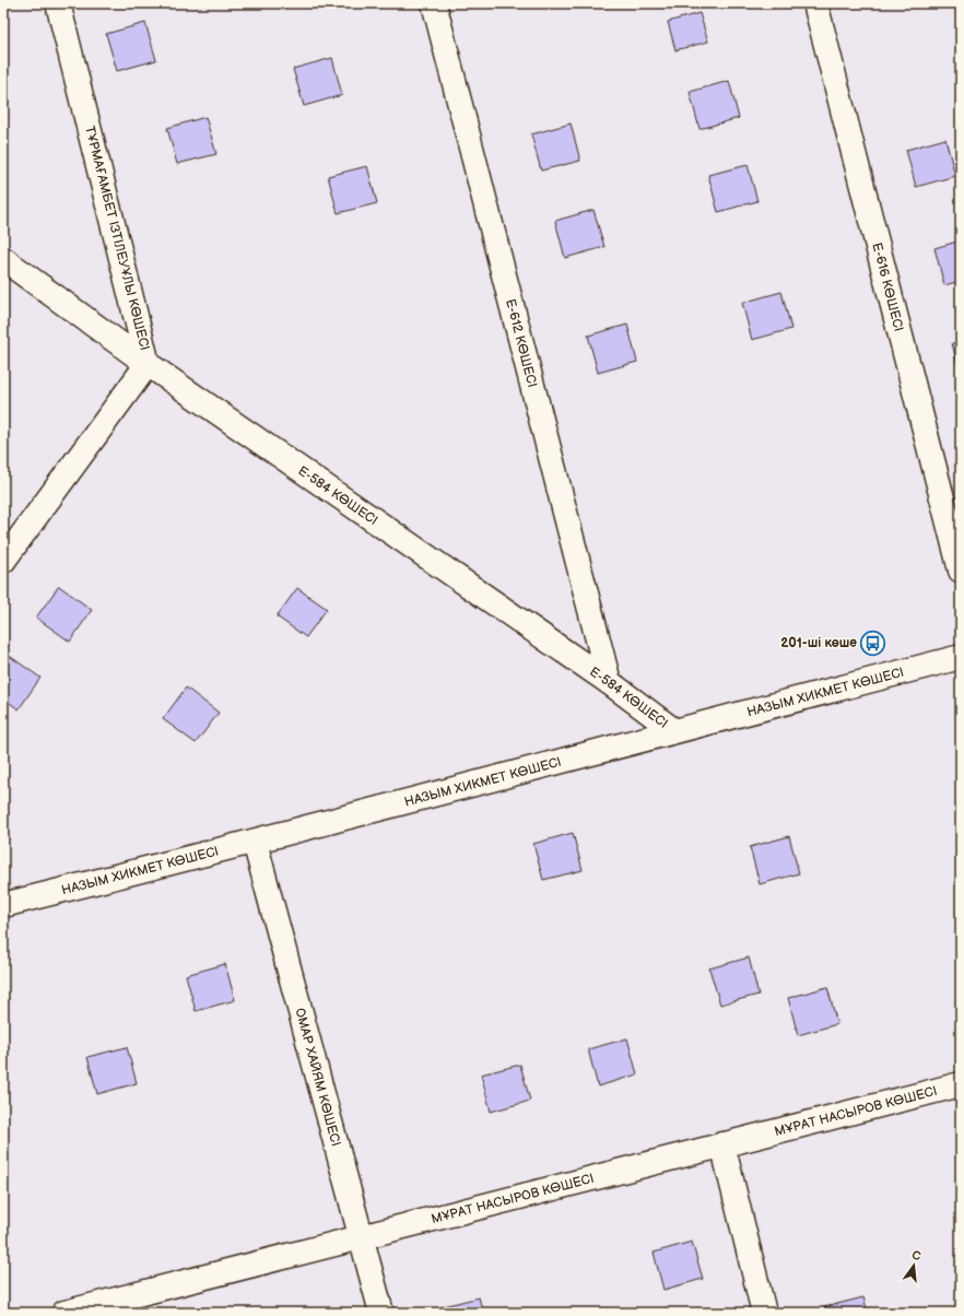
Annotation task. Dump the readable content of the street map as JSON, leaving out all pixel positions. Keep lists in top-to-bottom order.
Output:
{
  "streets": {
    "street": [
      "ТҰРМАҒАМБЕТ ІЗТІЛЕУҰЛЫ КӨШЕСІ",
      "Е-616 КӨШЕСІ",
      "Е-612 КӨШЕСІ",
      "Е-584 КӨШЕСІ",
      "НАЗЫМ ХИКМЕТ КӨШЕСІ",
      "ОМАР ХАЙЯМ КӨШЕСІ",
      "МҰРАТ НАСЫРОВ КӨШЕСІ"
    ]
  },
  "crossings": [
    ["ТҰРМАҒАМБЕТ ІЗТІЛЕУҰЛЫ КӨШЕСІ", "Е-584 КӨШЕСІ"],
    ["Е-612 КӨШЕСІ", "Е-584 КӨШЕСІ"],
    ["Е-584 КӨШЕСІ", "НАЗЫМ ХИКМЕТ КӨШЕСІ"],
    ["НАЗЫМ ХИКМЕТ КӨШЕСІ", "ОМАР ХАЙЯМ КӨШЕСІ"],
    ["ОМАР ХАЙЯМ КӨШЕСІ", "МҰРАТ НАСЫРОВ КӨШЕСІ"]
  ],
  "places": {
    "bus stop": ["201-ші көше"]
  },
  "north": "top"
}
